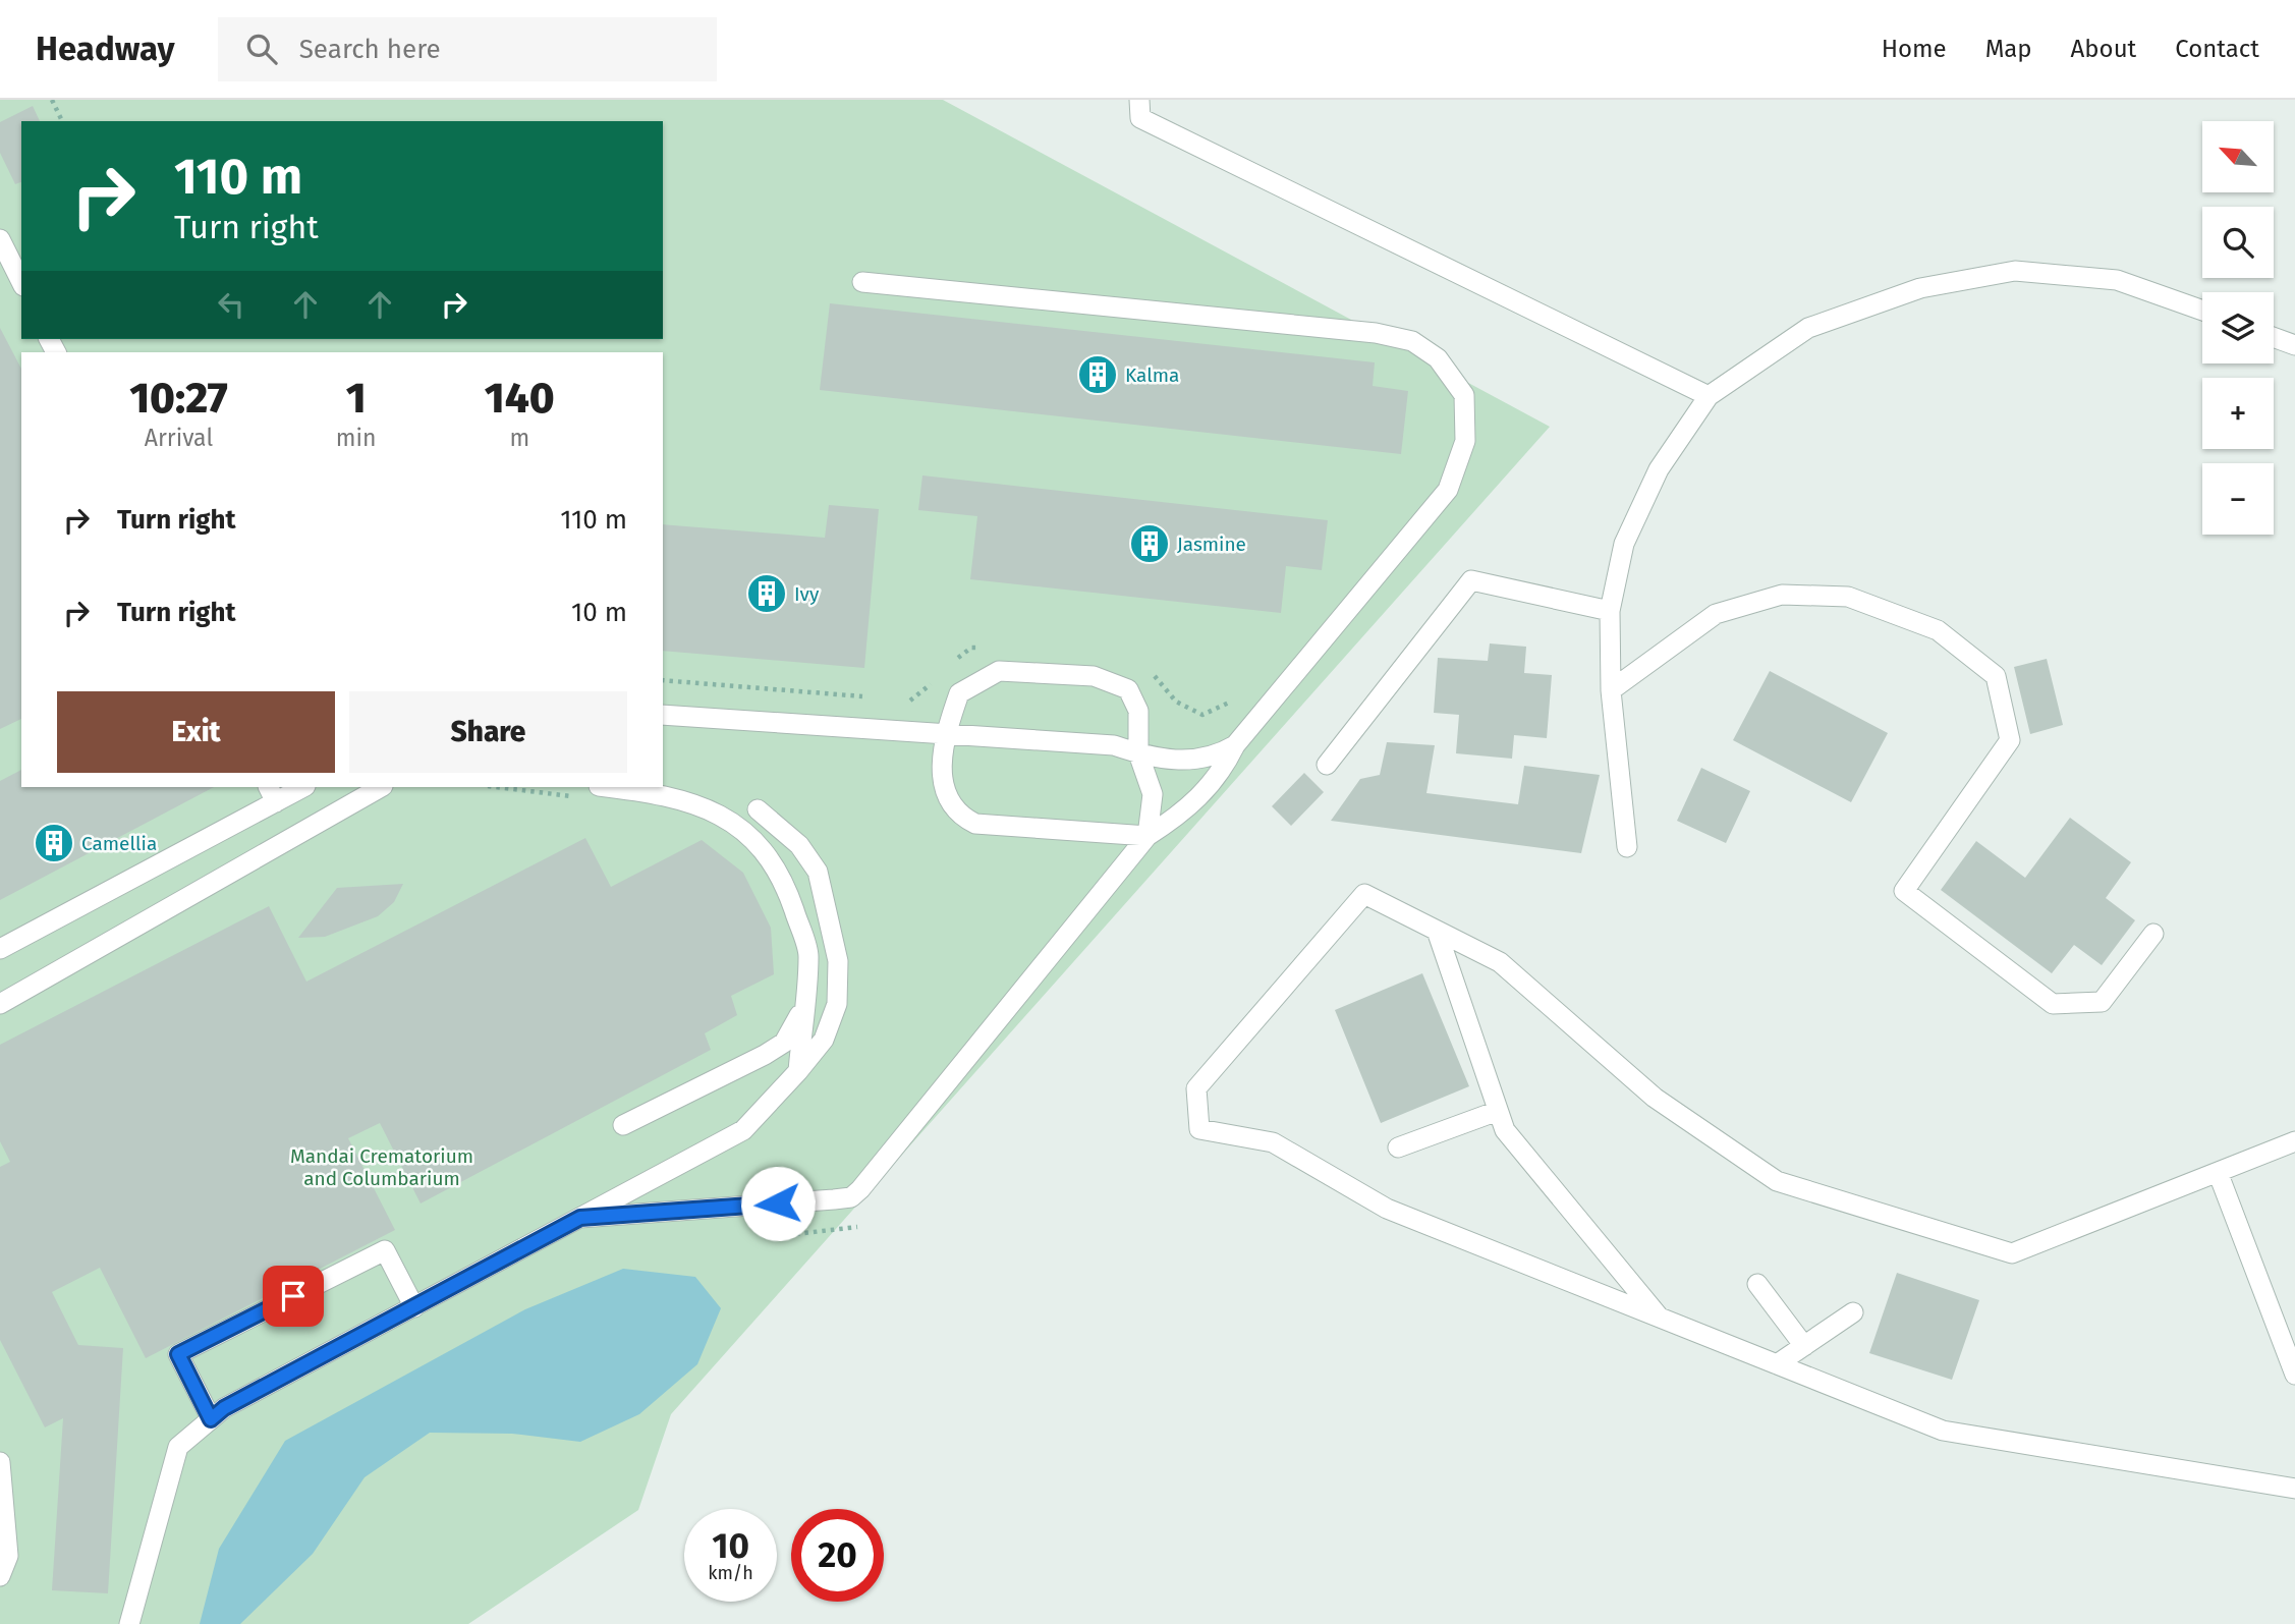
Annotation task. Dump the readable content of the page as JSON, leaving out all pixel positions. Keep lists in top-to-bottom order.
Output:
{
  "parks": ["Mandai Crematorium and Columbarium"],
  "places": {
    "building": [
      "Kalma",
      "Jasmine",
      "Ivy",
      "Camellia"
    ]
  },
  "north": "top left",
  "page": {
    "header": "Headway",
    "search": "Search here",
    "nav": [
      "Home",
      "Map",
      "About",
      "Contact"
    ],
    "map_buttons": ["+", "−"],
    "turn": ["110 m", "Turn right"],
    "eta": [
      "10:27",
      "Arrival",
      "1",
      "min",
      "140",
      "m"
    ],
    "list": [
      {
        "name": "Turn right",
        "value": "110 m"
      },
      {
        "name": "Turn right",
        "value": "10 m"
      }
    ],
    "buttons": ["Exit", "Share"],
    "speed": "10 km/h",
    "limit": "20"
  }
}
